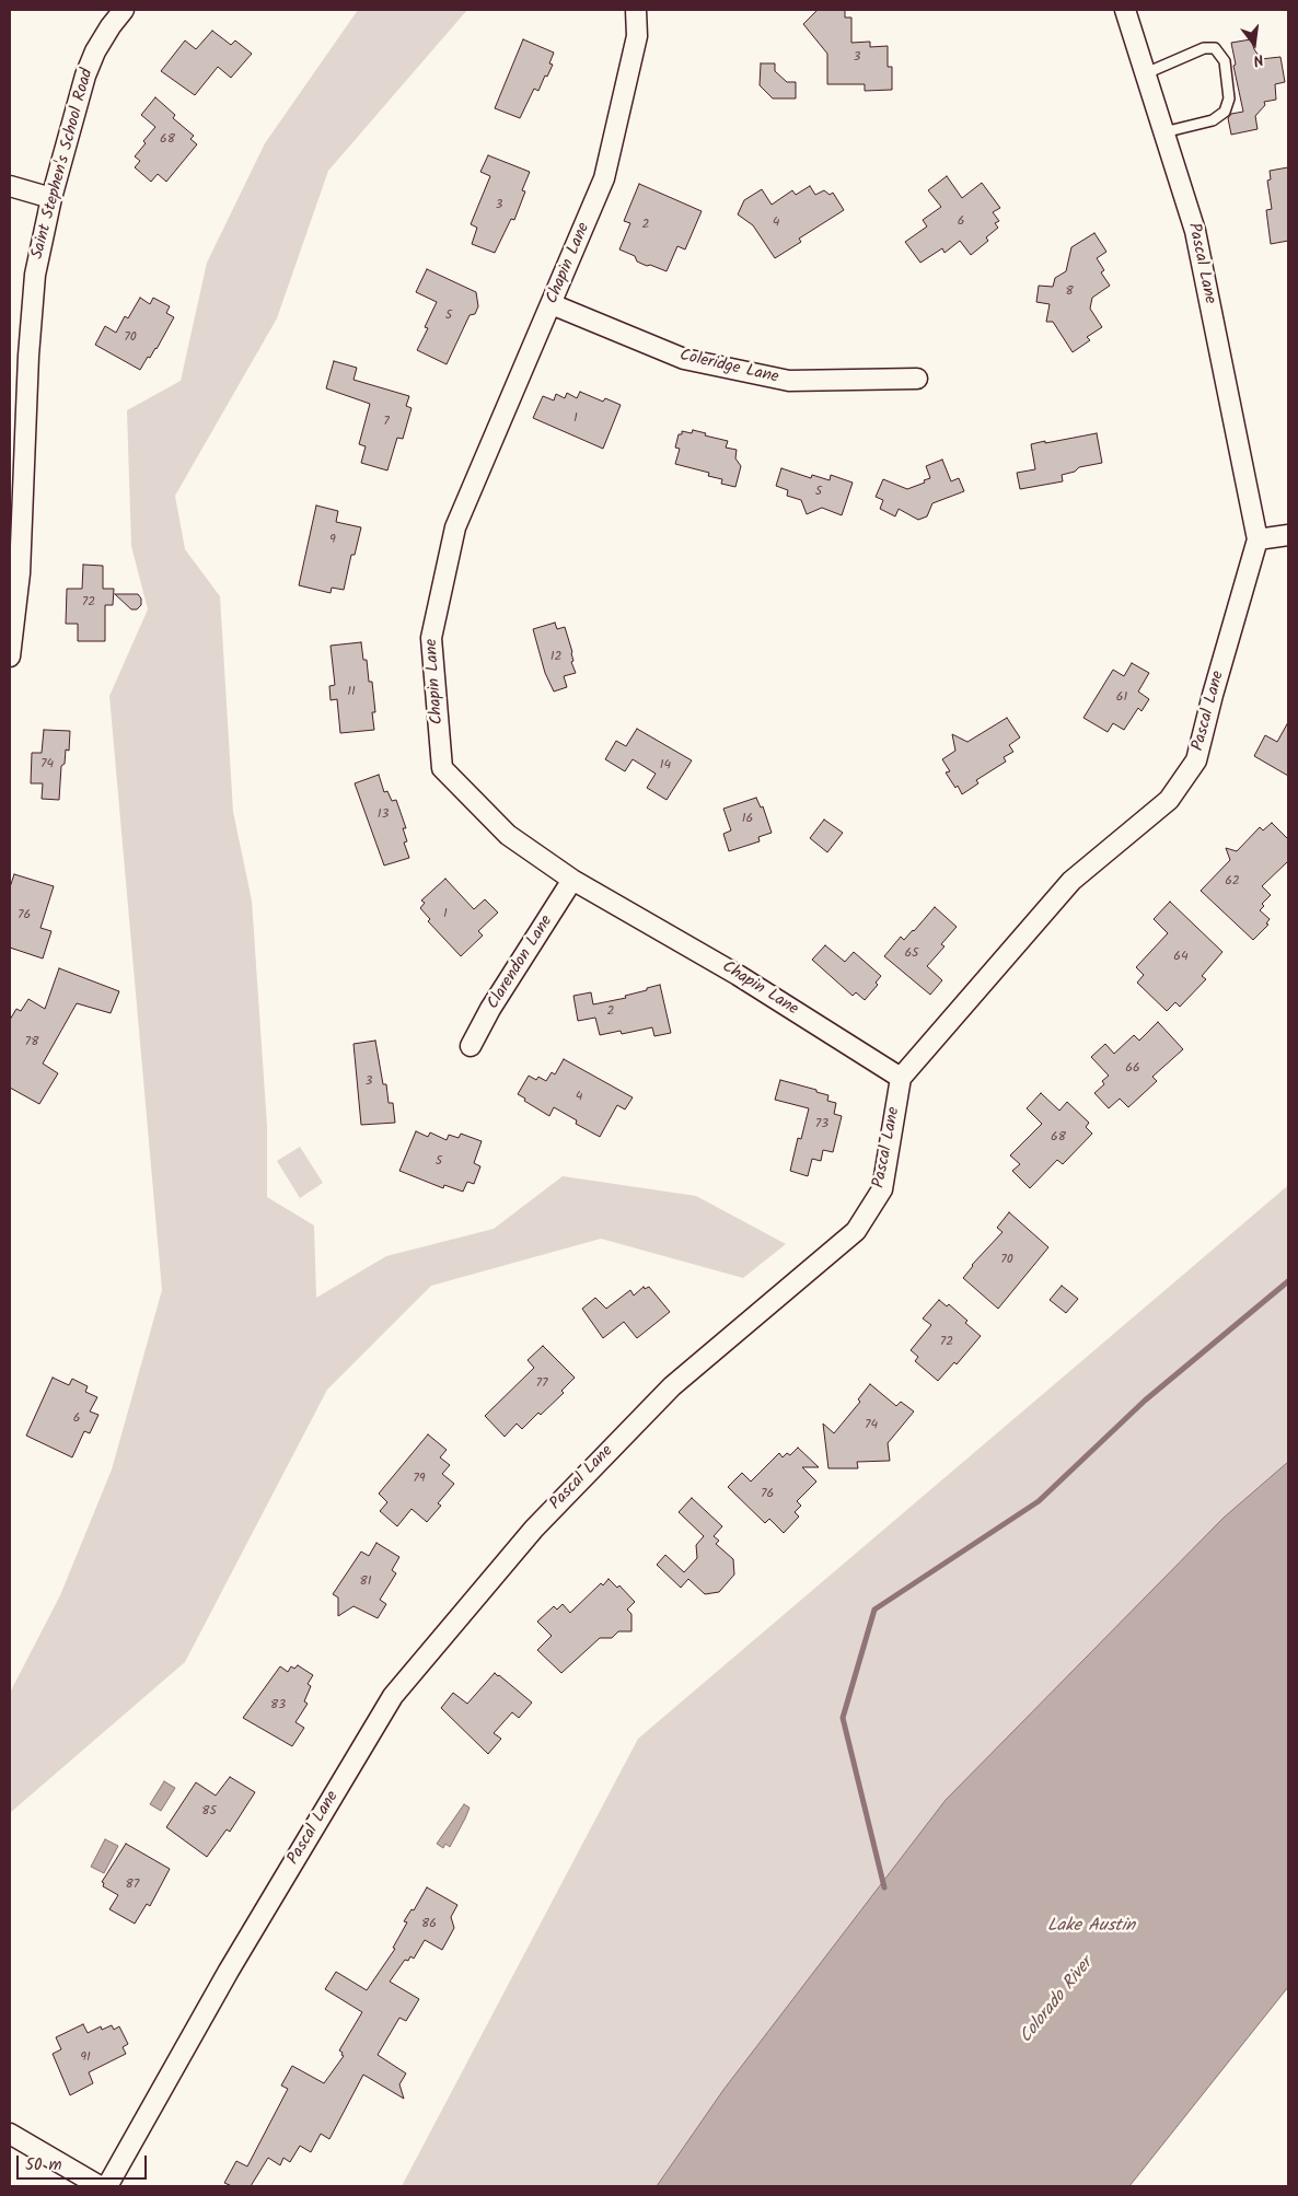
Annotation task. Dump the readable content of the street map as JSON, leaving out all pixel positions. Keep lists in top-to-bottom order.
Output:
{
  "streets": {
    "street": [
      "Saint Stephen's School Road",
      "Chapin Lane",
      "Pascal Lane",
      "Coleridge Lane",
      "Clarendon Lane"
    ]
  },
  "crossings": [
    ["Chapin Lane", "Pascal Lane"],
    ["Chapin Lane", "Coleridge Lane"],
    ["Chapin Lane", "Clarendon Lane"]
  ],
  "water": ["Lake Austin", "Colorado River"],
  "house_numbers": [
    "3",
    "68",
    "3",
    "6",
    "4",
    "2",
    "8",
    "5",
    "70",
    "1",
    "7",
    "5",
    "9",
    "72",
    "12",
    "11",
    "61",
    "74",
    "14",
    "13",
    "16",
    "62",
    "1",
    "76",
    "65",
    "64",
    "2",
    "78",
    "66",
    "3",
    "4",
    "73",
    "68",
    "5",
    "70",
    "72",
    "77",
    "6",
    "74",
    "79",
    "76",
    "81",
    "83",
    "85",
    "87",
    "86",
    "91"
  ],
  "scale_bar": "50 m",
  "north": "bottom"
}
